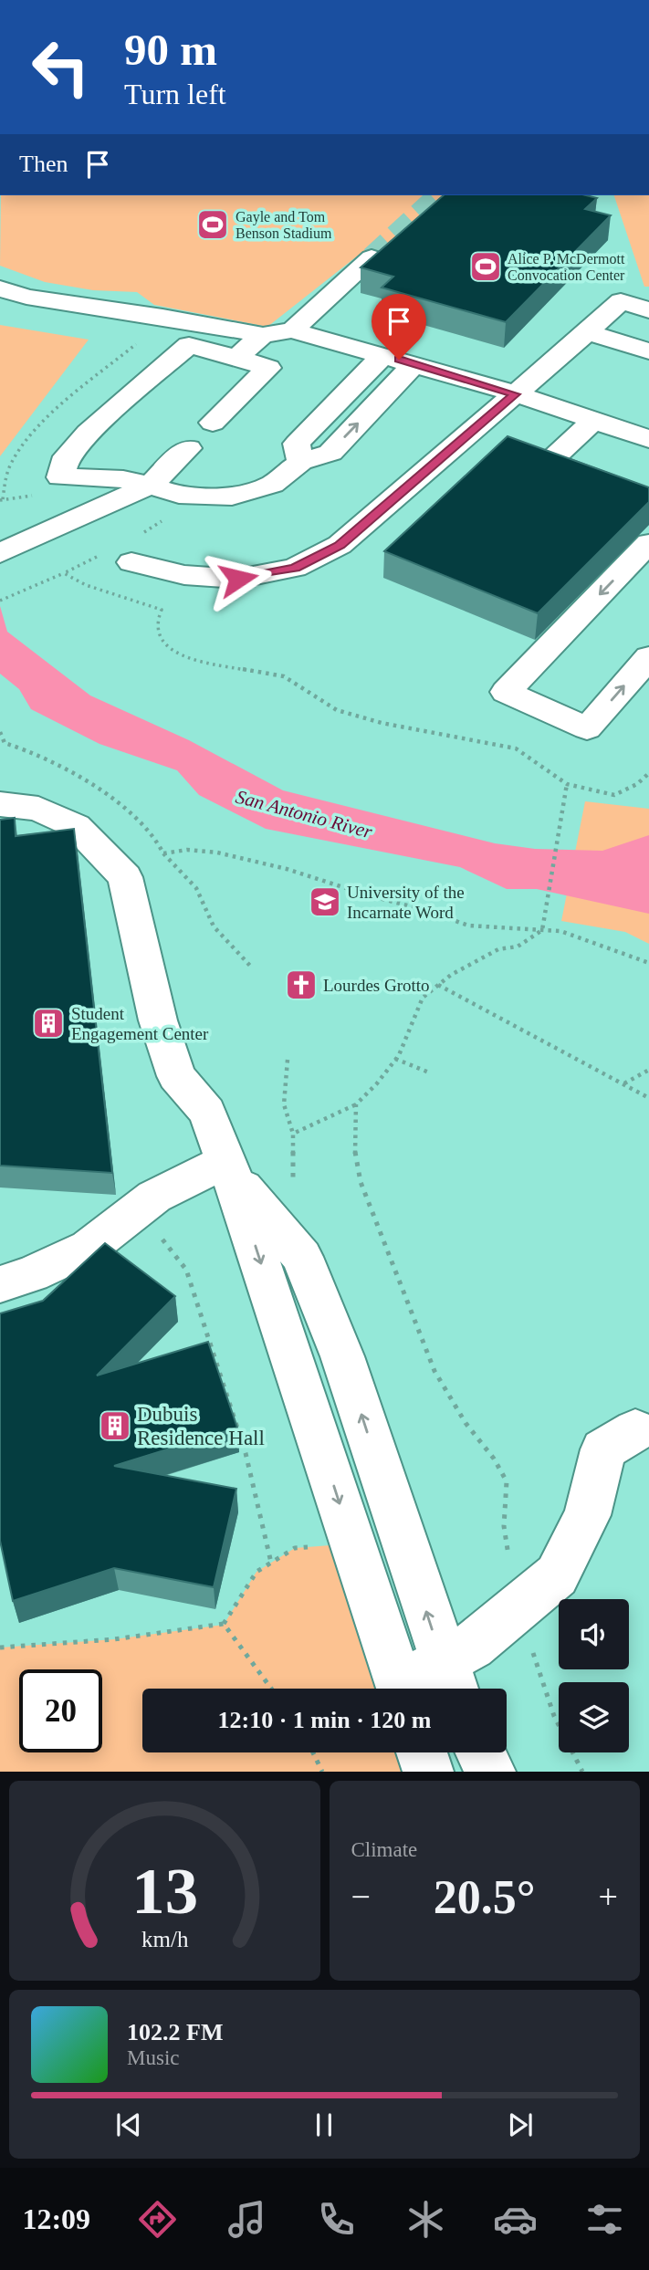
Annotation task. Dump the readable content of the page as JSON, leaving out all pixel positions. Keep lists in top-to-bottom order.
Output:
{
  "water": ["San Antonio River"],
  "places": {
    "sports": ["Gayle and Tom Benson Stadium", "Alice P. McDermott Convocation Center"],
    "school or university": ["University of the Incarnate Word"],
    "church": ["Lourdes Grotto"],
    "building": ["Student Engagement Center", "Dubuis Residence Hall"]
  },
  "page": {
    "turn": ["90 m", "Turn left"],
    "then": "Then",
    "limit": "20",
    "trip": "12:10 · 1 min · 120 m",
    "tile": "Climate",
    "heat": ["−", "20.5°", "+"],
    "song": ["102.2 FM", "Music"],
    "tabs": "12:09",
    "gauge": ["13", "km/h"]
  }
}
